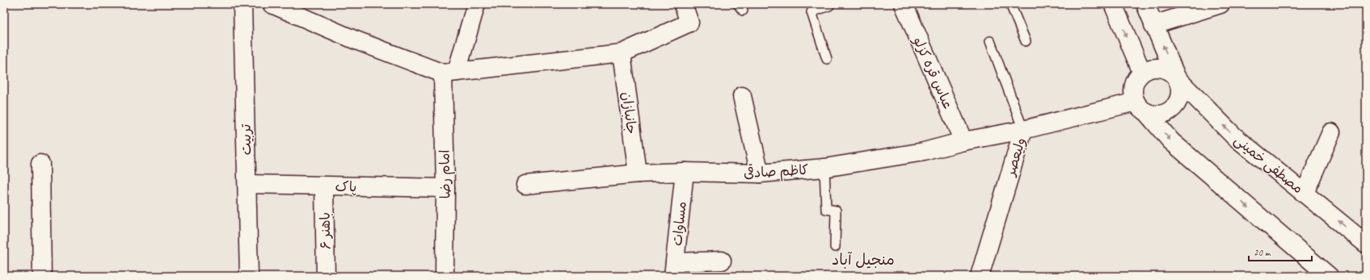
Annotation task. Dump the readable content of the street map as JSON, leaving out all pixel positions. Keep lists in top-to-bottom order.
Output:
{
  "streets": {
    "street": [
      "عباس قره کزلو",
      "جانبازان",
      "تربیت",
      "ولیعصر",
      "مصطفی خمینی",
      "کاظم صادقی",
      "امام رضا",
      "پاک",
      "مساوات",
      "باهنر ۶"
    ]
  },
  "crossings": [
    ["عباس قره کزلو", "کاظم صادقی"],
    ["جانبازان", "کاظم صادقی"],
    ["تربیت", "پاک"],
    ["ولیعصر", "مصطفی خمینی"],
    ["ولیعصر", "کاظم صادقی"],
    ["کاظم صادقی", "مساوات"],
    ["امام رضا", "پاک"],
    ["پاک", "باهنر ۶"]
  ],
  "districts": ["منجیل آباد"],
  "scale_bar": "20 m"
}
